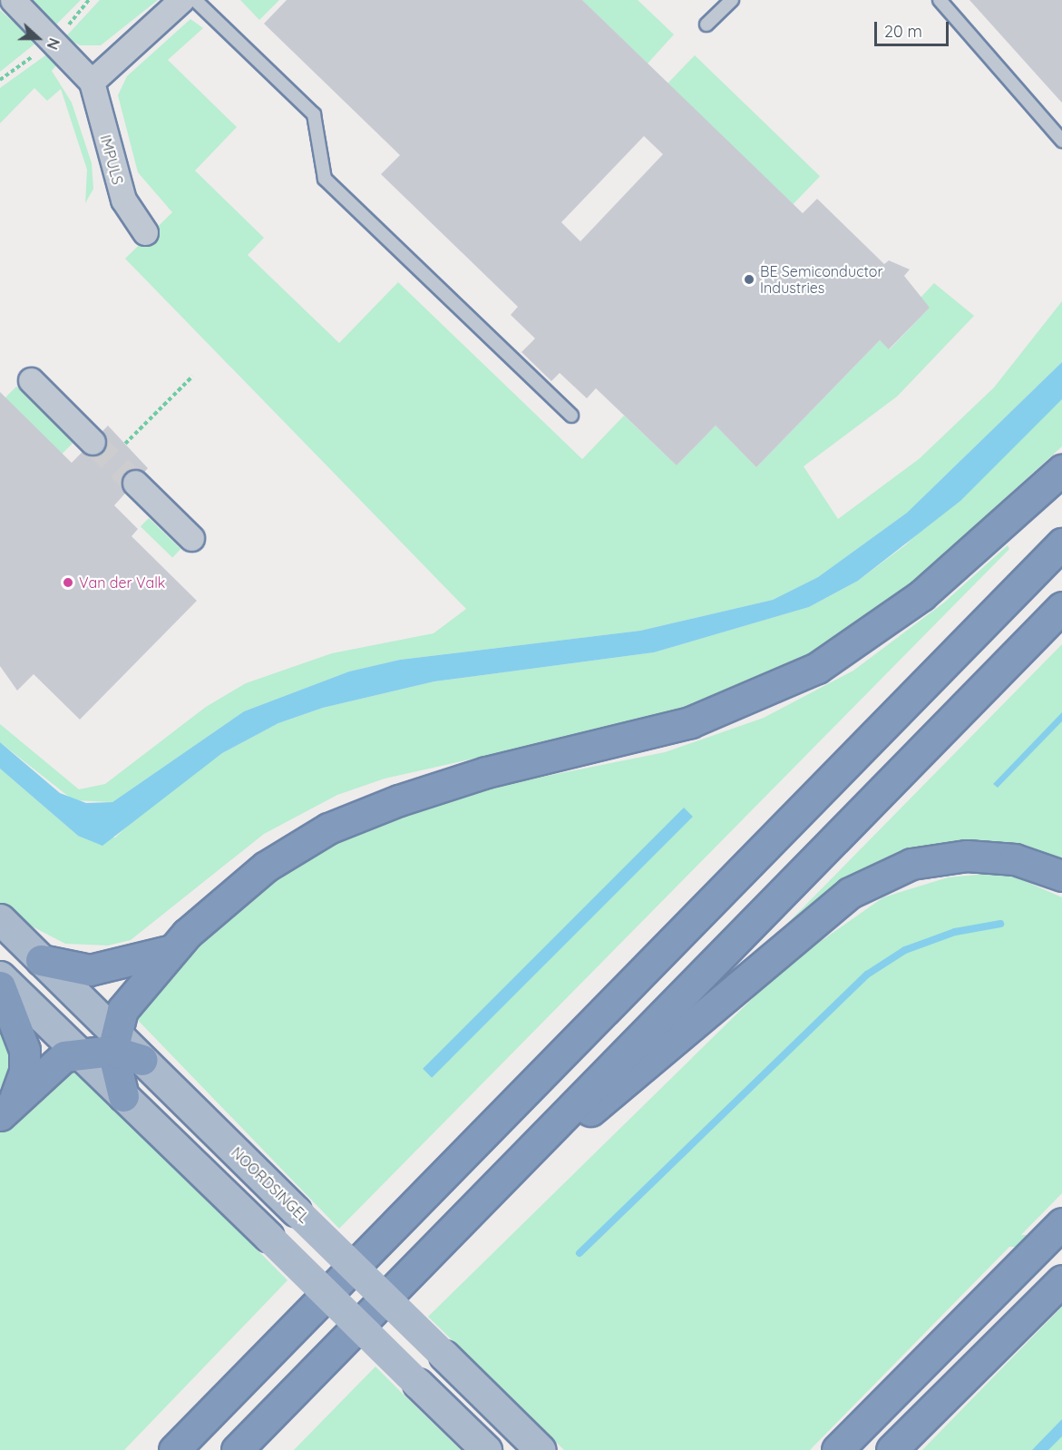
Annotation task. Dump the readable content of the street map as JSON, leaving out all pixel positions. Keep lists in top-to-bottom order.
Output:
{
  "streets": {
    "main road": ["NOORDSINGEL"],
    "street": ["IMPULS"]
  },
  "places": ["BE Semiconductor Industries", "Van der Valk"],
  "scale_bar": "20 m",
  "north": "right"
}
